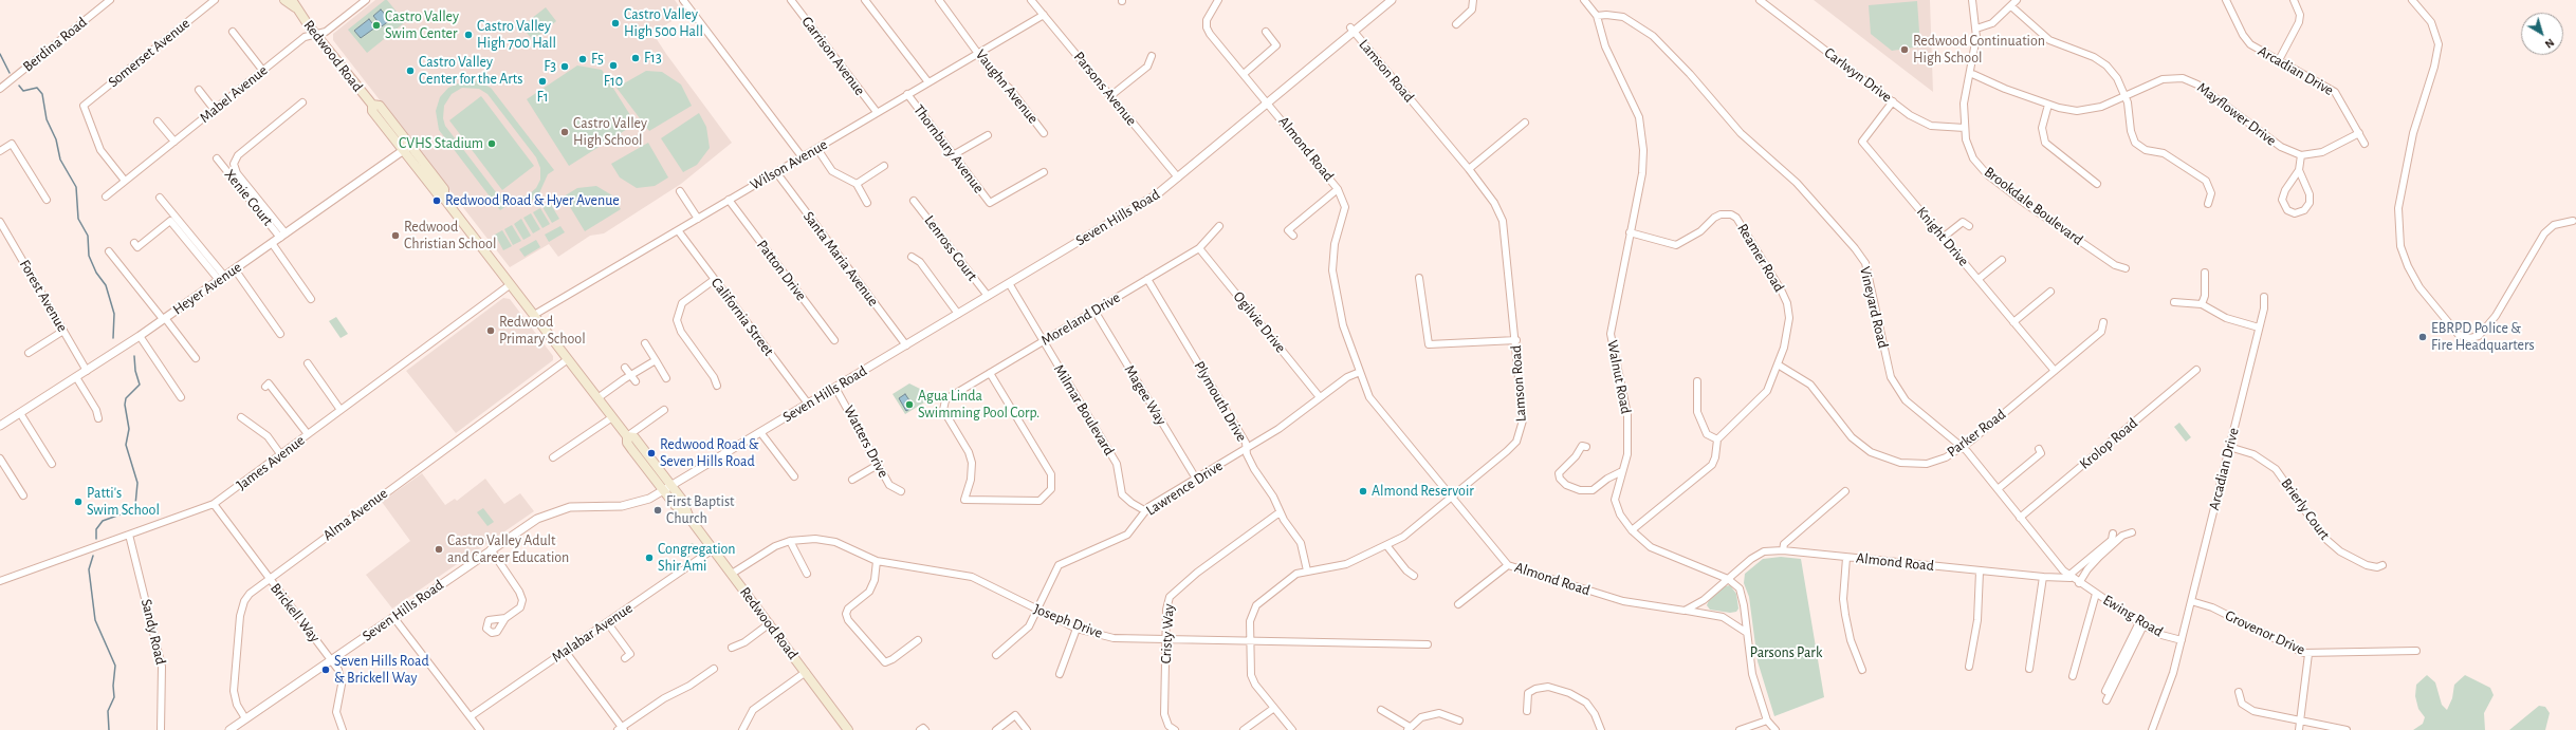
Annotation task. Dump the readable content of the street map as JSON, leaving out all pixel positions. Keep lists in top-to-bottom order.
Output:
{
  "streets": {
    "main road": ["Redwood Road"],
    "street": [
      "Berdina Road",
      "Somerset Avenue",
      "Garrison Avenue",
      "Lamson Road",
      "Arcadian Drive",
      "Carlwyn Drive",
      "Vaughn Avenue",
      "Parsons Avenue",
      "Mabel Avenue",
      "Mayflower Drive",
      "Thornbury Avenue",
      "Almond Road",
      "Wilson Avenue",
      "Xenie Court",
      "Brookdale Boulevard",
      "Seven Hills Road",
      "Knight Drive",
      "Lenross Court",
      "Reamer Road",
      "Santa Maria Avenue",
      "Patton Drive",
      "Heyer Avenue",
      "Forest Avenue",
      "Vineyard Road",
      "California Street",
      "Moreland Drive",
      "Ogilvie Drive",
      "Walnut Road",
      "Magee Way",
      "Plymouth Drive",
      "Milmar Boulevard",
      "Parker Road",
      "Watters Drive",
      "Krolop Road",
      "James Avenue",
      "Lawrence Drive",
      "Brierly Court",
      "Alma Avenue",
      "Brickell Way",
      "Ewing Road",
      "Joseph Drive",
      "Sandy Road",
      "Malabar Avenue",
      "Grovenor Drive",
      "Cristy Way"
    ]
  },
  "crossings": [
    ["Somerset Avenue", "Mabel Avenue"],
    ["Redwood Road", "Mabel Avenue"],
    ["Redwood Road", "Wilson Avenue"],
    ["Redwood Road", "Seven Hills Road"],
    ["Redwood Road", "Heyer Avenue"],
    ["Redwood Road", "James Avenue"],
    ["Redwood Road", "Alma Avenue"],
    ["Redwood Road", "Joseph Drive"],
    ["Redwood Road", "Malabar Avenue"],
    ["Garrison Avenue", "Wilson Avenue"],
    ["Lamson Road", "Almond Road"],
    ["Lamson Road", "Seven Hills Road"],
    ["Lamson Road", "Plymouth Drive"],
    ["Lamson Road", "Joseph Drive"],
    ["Arcadian Drive", "Brierly Court"],
    ["Arcadian Drive", "Ewing Road"],
    ["Arcadian Drive", "Grovenor Drive"],
    ["Carlwyn Drive", "Brookdale Boulevard"],
    ["Carlwyn Drive", "Knight Drive"],
    ["Vaughn Avenue", "Wilson Avenue"],
    ["Parsons Avenue", "Wilson Avenue"],
    ["Parsons Avenue", "Seven Hills Road"],
    ["Mayflower Drive", "Brookdale Boulevard"],
    ["Thornbury Avenue", "Wilson Avenue"],
    ["Almond Road", "Seven Hills Road"],
    ["Almond Road", "Vineyard Road"],
    ["Almond Road", "Walnut Road"],
    ["Almond Road", "Lawrence Drive"],
    ["Almond Road", "Ewing Road"],
    ["Wilson Avenue", "Santa Maria Avenue"],
    ["Wilson Avenue", "Patton Drive"],
    ["Wilson Avenue", "California Street"],
    ["Xenie Court", "Heyer Avenue"],
    ["Seven Hills Road", "Lenross Court"],
    ["Seven Hills Road", "Santa Maria Avenue"],
    ["Seven Hills Road", "California Street"],
    ["Seven Hills Road", "Milmar Boulevard"],
    ["Seven Hills Road", "Watters Drive"],
    ["Seven Hills Road", "Alma Avenue"],
    ["Seven Hills Road", "Brickell Way"],
    ["Knight Drive", "Parker Road"],
    ["Reamer Road", "Walnut Road"],
    ["Reamer Road", "Parker Road"],
    ["Heyer Avenue", "Forest Avenue"],
    ["Vineyard Road", "Walnut Road"],
    ["Vineyard Road", "Parker Road"],
    ["Vineyard Road", "Krolop Road"],
    ["Vineyard Road", "Ewing Road"],
    ["Moreland Drive", "Ogilvie Drive"],
    ["Moreland Drive", "Magee Way"],
    ["Moreland Drive", "Plymouth Drive"],
    ["Moreland Drive", "Milmar Boulevard"],
    ["Ogilvie Drive", "Lawrence Drive"],
    ["Magee Way", "Lawrence Drive"],
    ["Plymouth Drive", "Lawrence Drive"],
    ["Plymouth Drive", "Cristy Way"],
    ["Milmar Boulevard", "Lawrence Drive"],
    ["James Avenue", "Brickell Way"],
    ["James Avenue", "Sandy Road"],
    ["Lawrence Drive", "Joseph Drive"],
    ["Alma Avenue", "Brickell Way"],
    ["Joseph Drive", "Cristy Way"]
  ],
  "parks": ["Parsons Park"],
  "places": [
    "Castro Valley High 500 Hall",
    "Castro Valley Swim Center",
    "Castro Valley High 700 Hall",
    "Redwood Continuation High School",
    "F13",
    "F5",
    "F10",
    "F3",
    "Castro Valley Center for the Arts",
    "F1",
    "Castro Valley High School",
    "CVHS Stadium",
    "Redwood Road & Hyer Avenue",
    "Redwood Christian School",
    "Redwood Primary School",
    "EBRPD Police & Fire Headquarters",
    "Agua Linda Swimming Pool Corp.",
    "Redwood Road & Seven Hills Road",
    "Almond Reservoir",
    "Patti's Swim School",
    "First Baptist Church",
    "Castro Valley Adult and Career Education",
    "Congregation Shir Ami",
    "Seven Hills Road & Brickell Way"
  ],
  "north": "bottom right"
}
